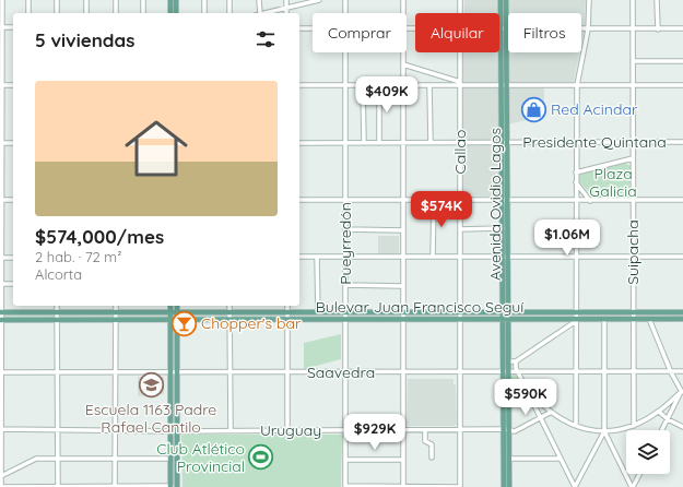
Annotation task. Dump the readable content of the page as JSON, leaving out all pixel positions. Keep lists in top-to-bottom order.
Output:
{
  "streets": {
    "main road": ["Avenida Ovidio Lagos", "Bulevar Juan Francisco Seguí"],
    "street": [
      "Presidente Quintana",
      "Callao",
      "Pueyrredón",
      "Suipacha",
      "Saavedra",
      "Uruguay"
    ]
  },
  "crossings": [
    ["Presidente Quintana", "Callao"],
    ["Presidente Quintana", "Avenida Ovidio Lagos"],
    ["Presidente Quintana", "Pueyrredón"],
    ["Presidente Quintana", "Suipacha"],
    ["Callao", "Bulevar Juan Francisco Seguí"],
    ["Callao", "Saavedra"],
    ["Callao", "Uruguay"],
    ["Avenida Ovidio Lagos", "Bulevar Juan Francisco Seguí"],
    ["Avenida Ovidio Lagos", "Saavedra"],
    ["Avenida Ovidio Lagos", "Uruguay"],
    ["Pueyrredón", "Bulevar Juan Francisco Seguí"],
    ["Pueyrredón", "Saavedra"],
    ["Pueyrredón", "Uruguay"],
    ["Suipacha", "Bulevar Juan Francisco Seguí"],
    ["Suipacha", "Saavedra"]
  ],
  "parks": ["Plaza Galicia"],
  "places": {
    "shop": ["Red Acindar"],
    "bar": ["Chopper's bar"],
    "school or university": ["Escuela 1163 Padre Rafael Cantilo"],
    "sports": ["Club Atlético Provincial"]
  },
  "page": {
    "chip": ["Comprar", "Alquilar", "Filtros"],
    "heading": "5 viviendas",
    "list": [
      {
        "name": "$574,000/mes",
        "note": "2 hab. · 72 m² · Alcorta"
      }
    ],
    "price": [
      "$409K",
      "$574K",
      "$1.06M",
      "$590K",
      "$929K"
    ]
  }
}
